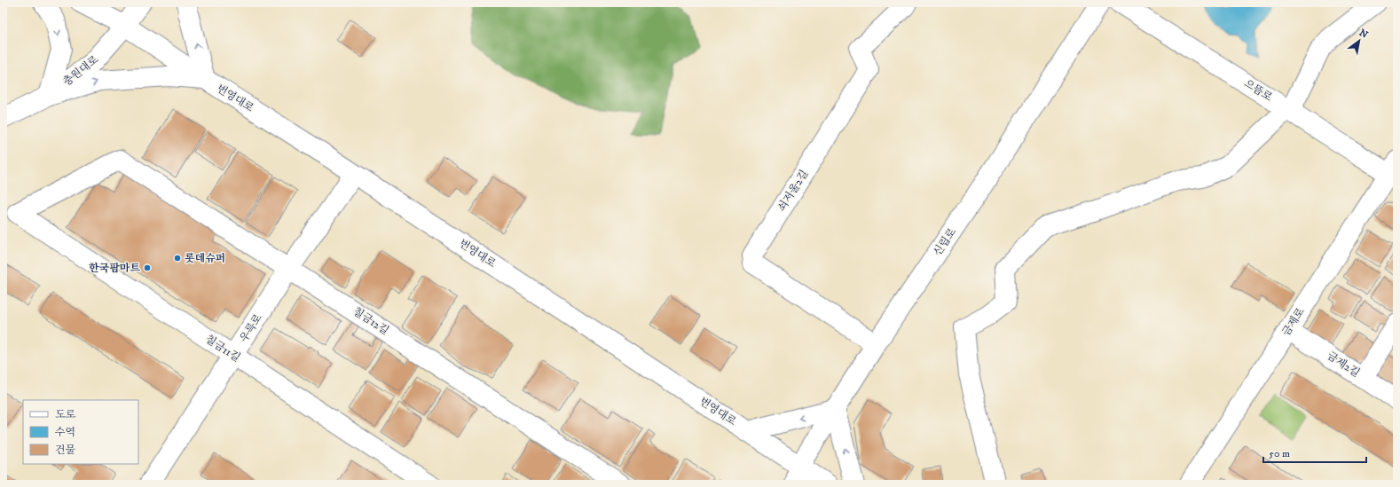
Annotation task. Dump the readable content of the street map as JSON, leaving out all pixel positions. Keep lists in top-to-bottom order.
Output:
{
  "streets": {
    "street": [
      "충원대로",
      "으뜸로",
      "번영대로",
      "쇠저울2길",
      "신립로",
      "칠금12길",
      "금제로",
      "우륵로",
      "칠금11길",
      "금제2길"
    ]
  },
  "crossings": [
    ["충원대로", "번영대로"],
    ["으뜸로", "금제로"],
    ["번영대로", "신립로"],
    ["번영대로", "우륵로"],
    ["쇠저울2길", "신립로"],
    ["칠금12길", "우륵로"],
    ["칠금12길", "칠금11길"],
    ["금제로", "금제2길"],
    ["우륵로", "칠금11길"]
  ],
  "places": ["롯데슈퍼", "한국팜마트"],
  "legend": ["도로", "수역", "건물"],
  "scale_bar": "50 m",
  "north": "top right"
}
